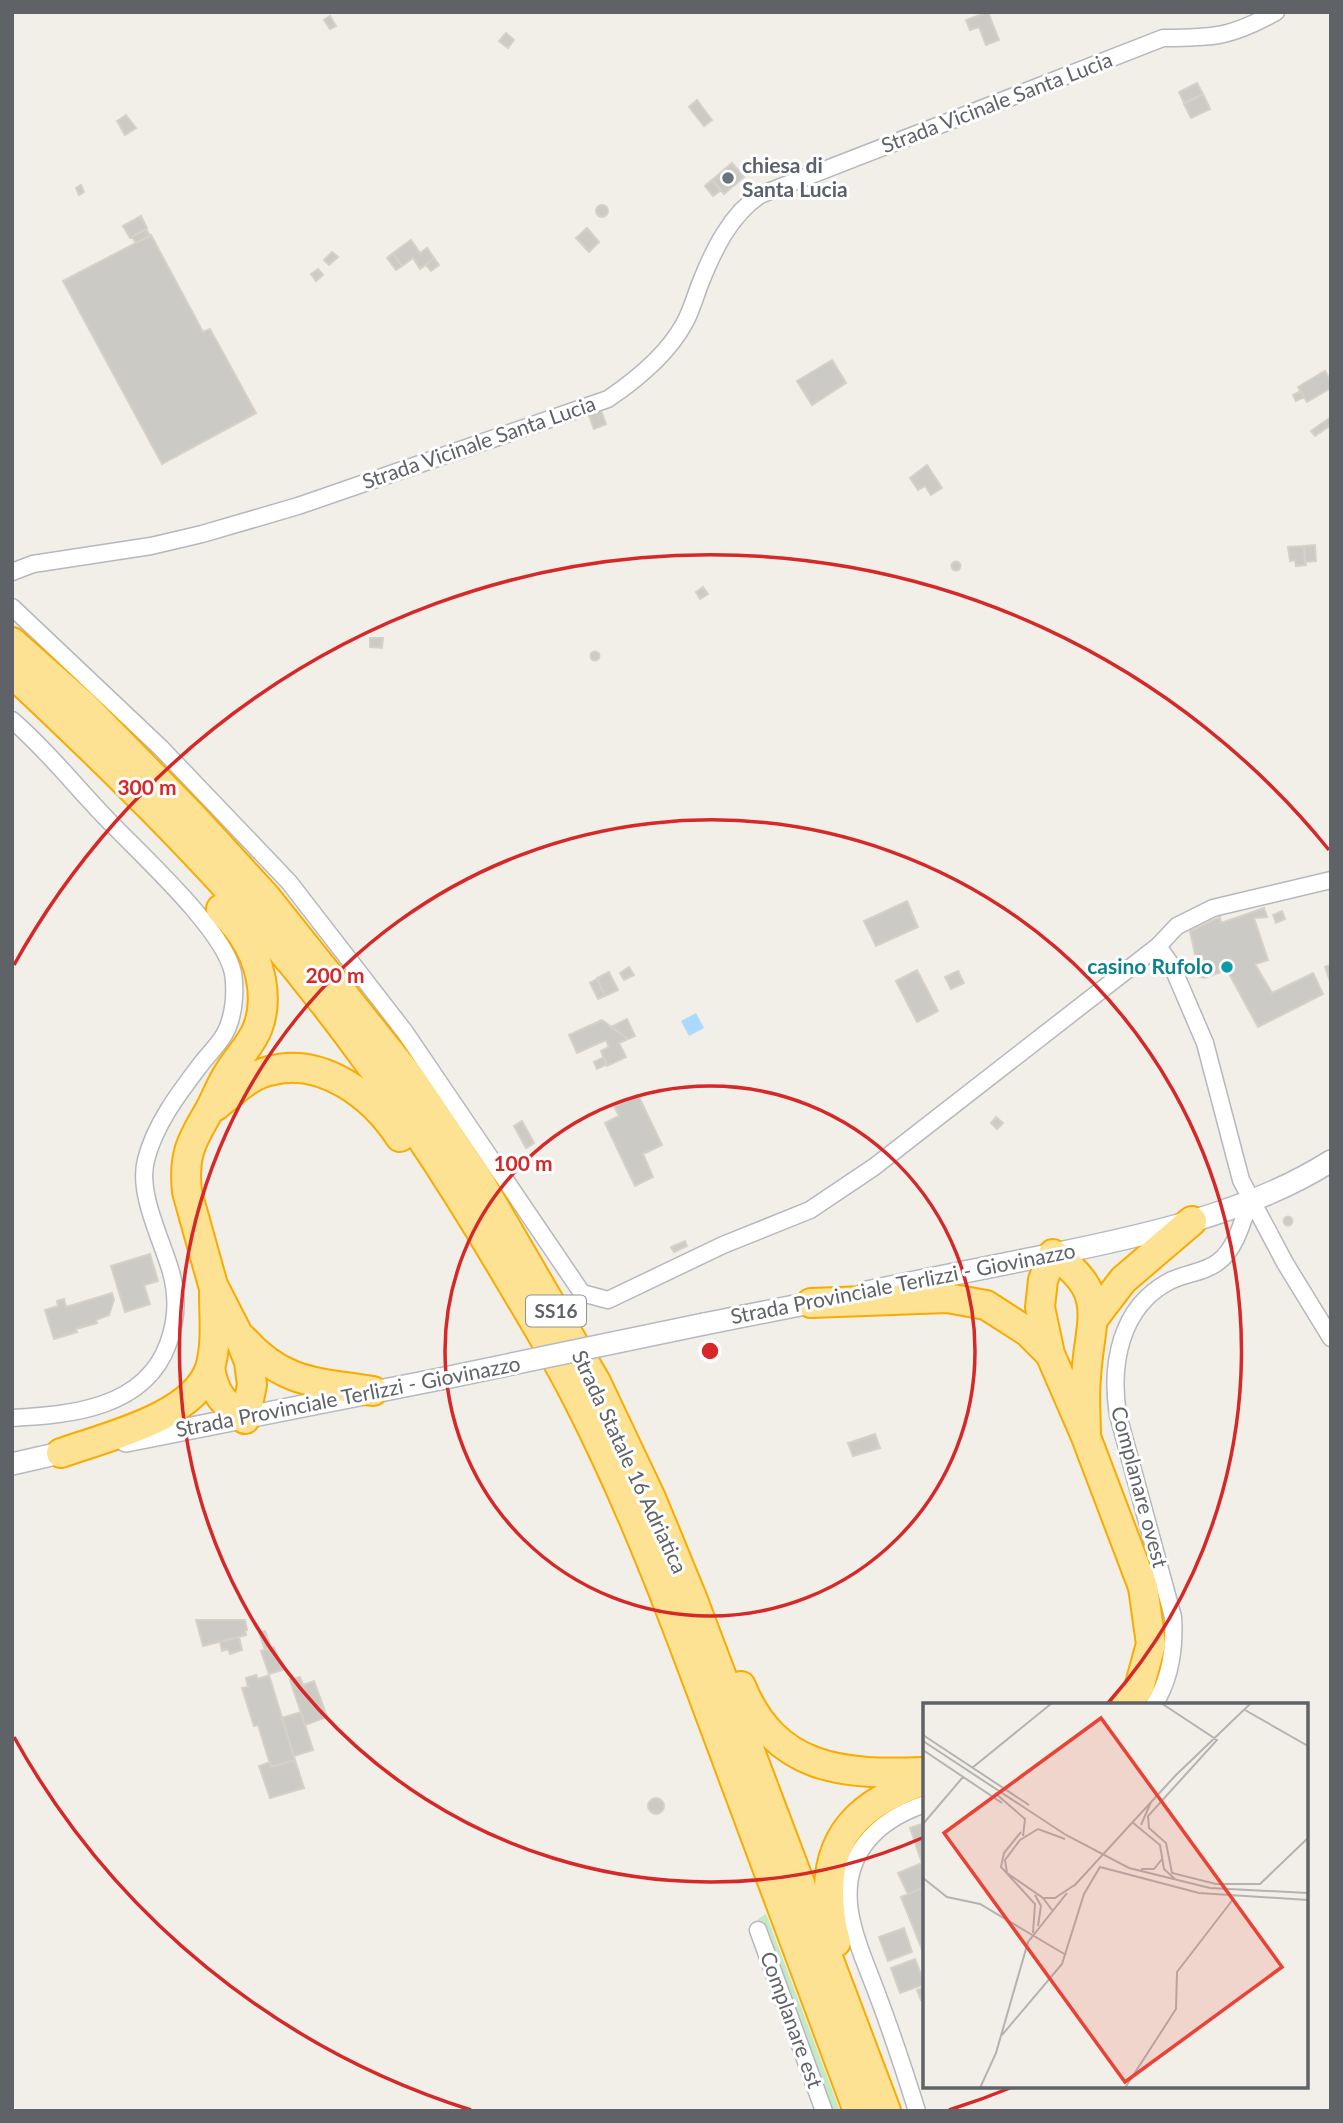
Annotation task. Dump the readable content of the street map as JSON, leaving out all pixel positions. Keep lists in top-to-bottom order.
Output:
{
  "streets": {
    "highway": ["SS16", "Strada Statale 16 Adriatica"],
    "main road": ["Strada Provinciale Terlizzi - Giovinazzo"],
    "street": ["Strada Vicinale Santa Lucia", "Complanare ovest", "Complanare est"]
  },
  "crossings": [
    ["Strada Provinciale Terlizzi - Giovinazzo", "Complanare ovest"]
  ],
  "places": ["chiesa di Santa Lucia", "casino Rufolo"],
  "rings": ["300 m", "200 m", "100 m"]
}
